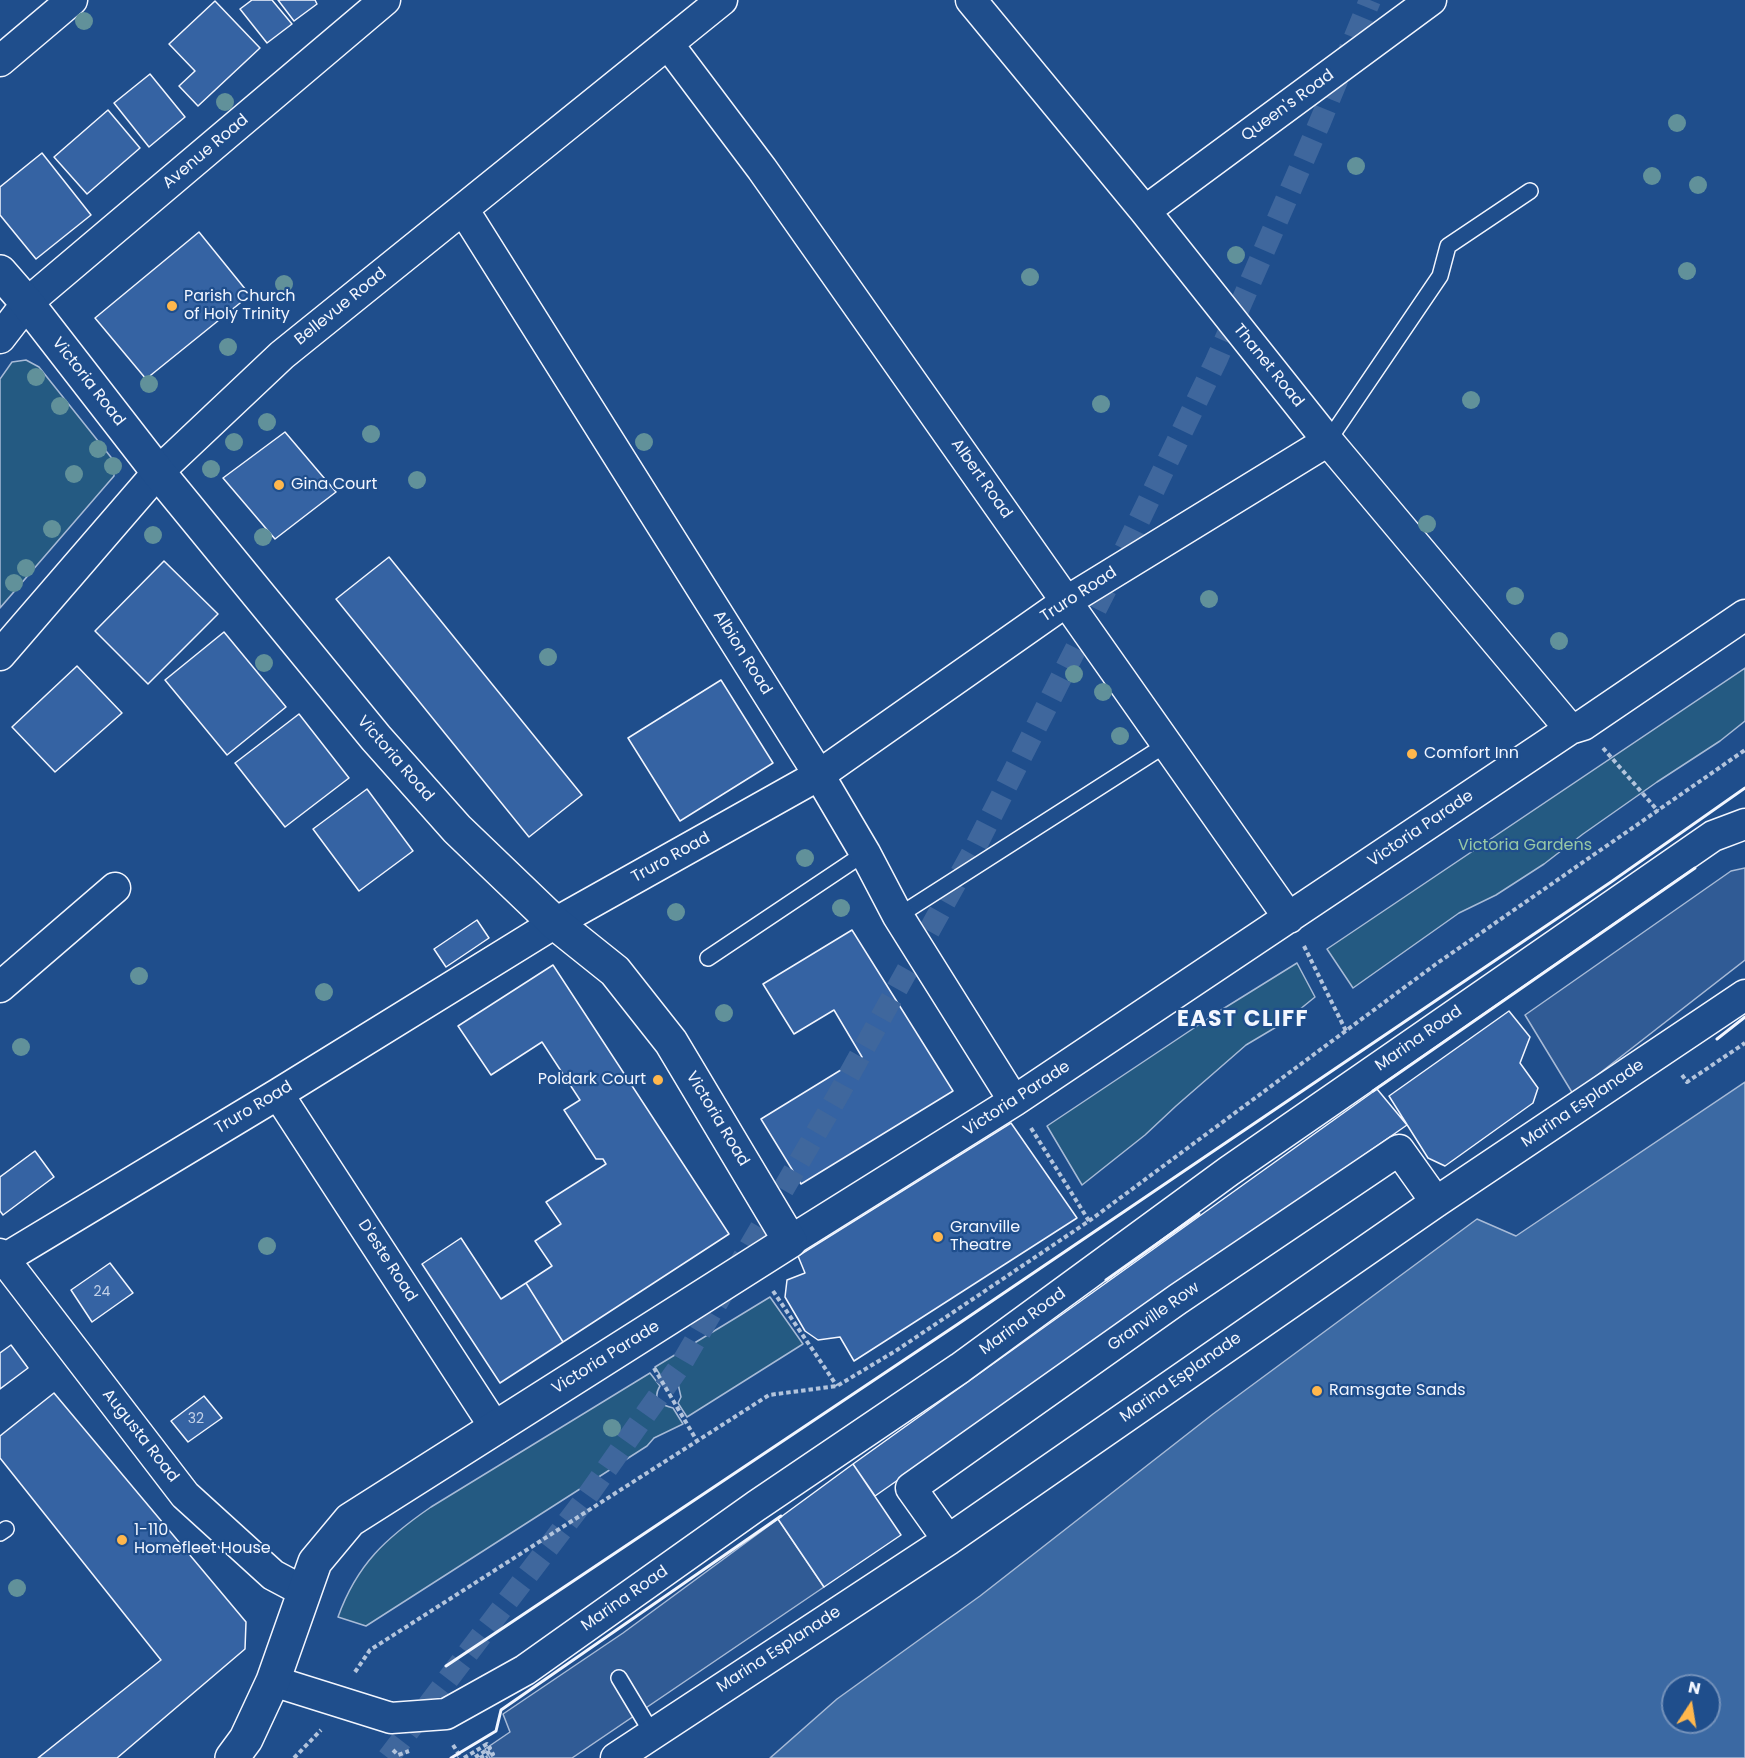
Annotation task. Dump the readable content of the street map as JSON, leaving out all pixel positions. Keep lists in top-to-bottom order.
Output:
{
  "streets": {
    "main road": ["Victoria Road", "Victoria Parade"],
    "street": [
      "Queen's Road",
      "Avenue Road",
      "Bellevue Road",
      "Thanet Road",
      "Albert Road",
      "Truro Road",
      "Albion Road",
      "Marina Road",
      "Marina Esplanade",
      "D'este Road",
      "Granville Row",
      "Augusta Road"
    ]
  },
  "crossings": [
    ["Queen's Road", "Thanet Road"],
    ["Avenue Road", "Victoria Road"],
    ["Bellevue Road", "Victoria Road"],
    ["Bellevue Road", "Albert Road"],
    ["Bellevue Road", "Albion Road"],
    ["Thanet Road", "Truro Road"],
    ["Thanet Road", "Victoria Parade"],
    ["Victoria Road", "Truro Road"],
    ["Victoria Road", "Victoria Parade"],
    ["Albert Road", "Truro Road"],
    ["Albert Road", "Victoria Parade"],
    ["Truro Road", "Albion Road"],
    ["Truro Road", "D'este Road"],
    ["Truro Road", "Augusta Road"],
    ["Albion Road", "Victoria Parade"],
    ["Victoria Parade", "Marina Road"],
    ["Victoria Parade", "D'este Road"],
    ["Victoria Parade", "Augusta Road"],
    ["Marina Esplanade", "Granville Row"]
  ],
  "districts": ["EAST CLIFF"],
  "parks": ["Victoria Gardens"],
  "places": [
    "Parish Church of Holy Trinity",
    "Gina Court",
    "Comfort Inn",
    "Poldark Court",
    "Granville Theatre",
    "Ramsgate Sands",
    "1-110 Homefleet House"
  ],
  "house_numbers": ["24", "32"],
  "north": "top"
}
